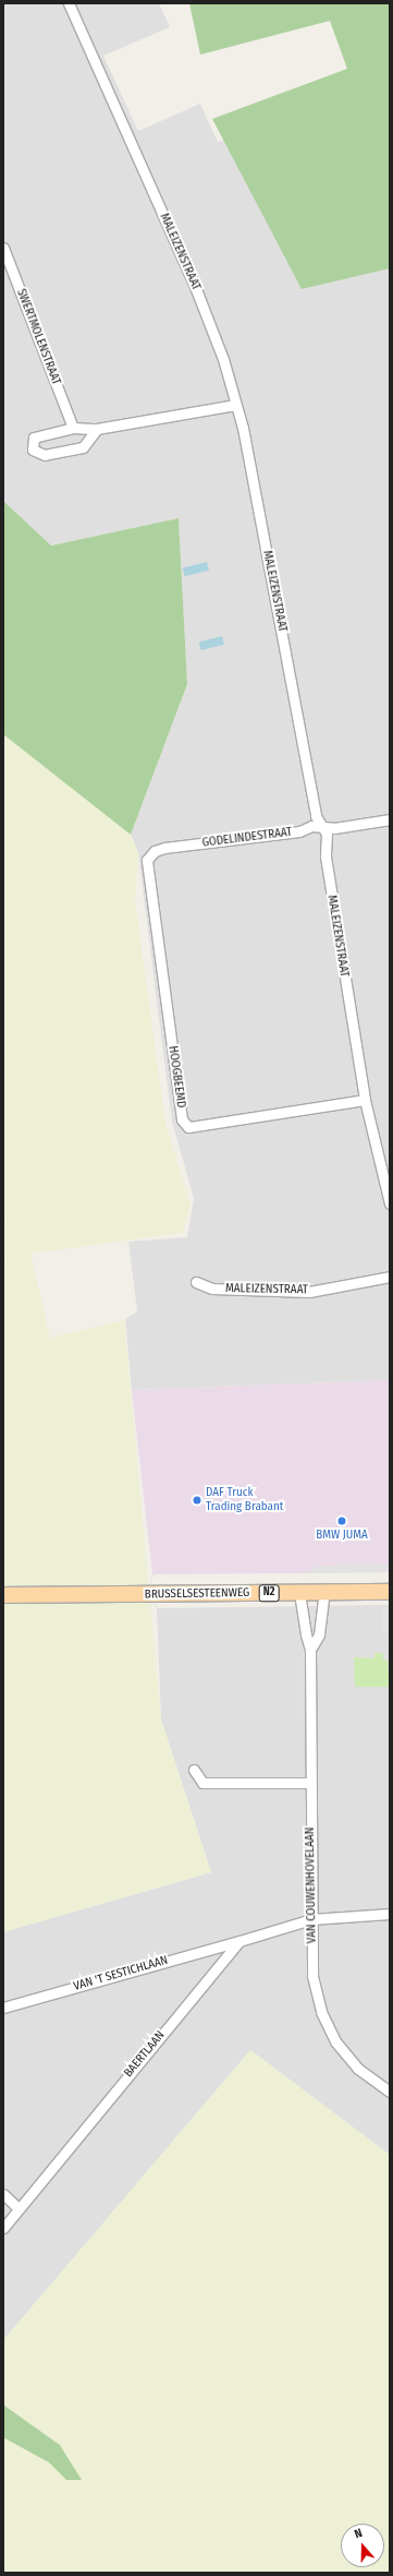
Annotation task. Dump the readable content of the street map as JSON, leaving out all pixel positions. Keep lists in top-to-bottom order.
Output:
{
  "streets": {
    "main road": ["N2", "BRUSSELSESTEENWEG"],
    "street": [
      "MALEIZENSTRAAT",
      "SWERTMOLENSTRAAT",
      "GODELINDESTRAAT",
      "HOOGBEEMD",
      "VAN COUWENHOVELAAN",
      "VAN 'T SESTICHLAAN",
      "BAERTLAAN"
    ]
  },
  "crossings": [
    ["MALEIZENSTRAAT", "GODELINDESTRAAT"],
    ["MALEIZENSTRAAT", "HOOGBEEMD"],
    ["GODELINDESTRAAT", "HOOGBEEMD"],
    ["BRUSSELSESTEENWEG", "VAN COUWENHOVELAAN"],
    ["VAN 'T SESTICHLAAN", "BAERTLAAN"]
  ],
  "places": ["DAF Truck Trading Brabant", "BMW JUMA"],
  "north": "top"
}
